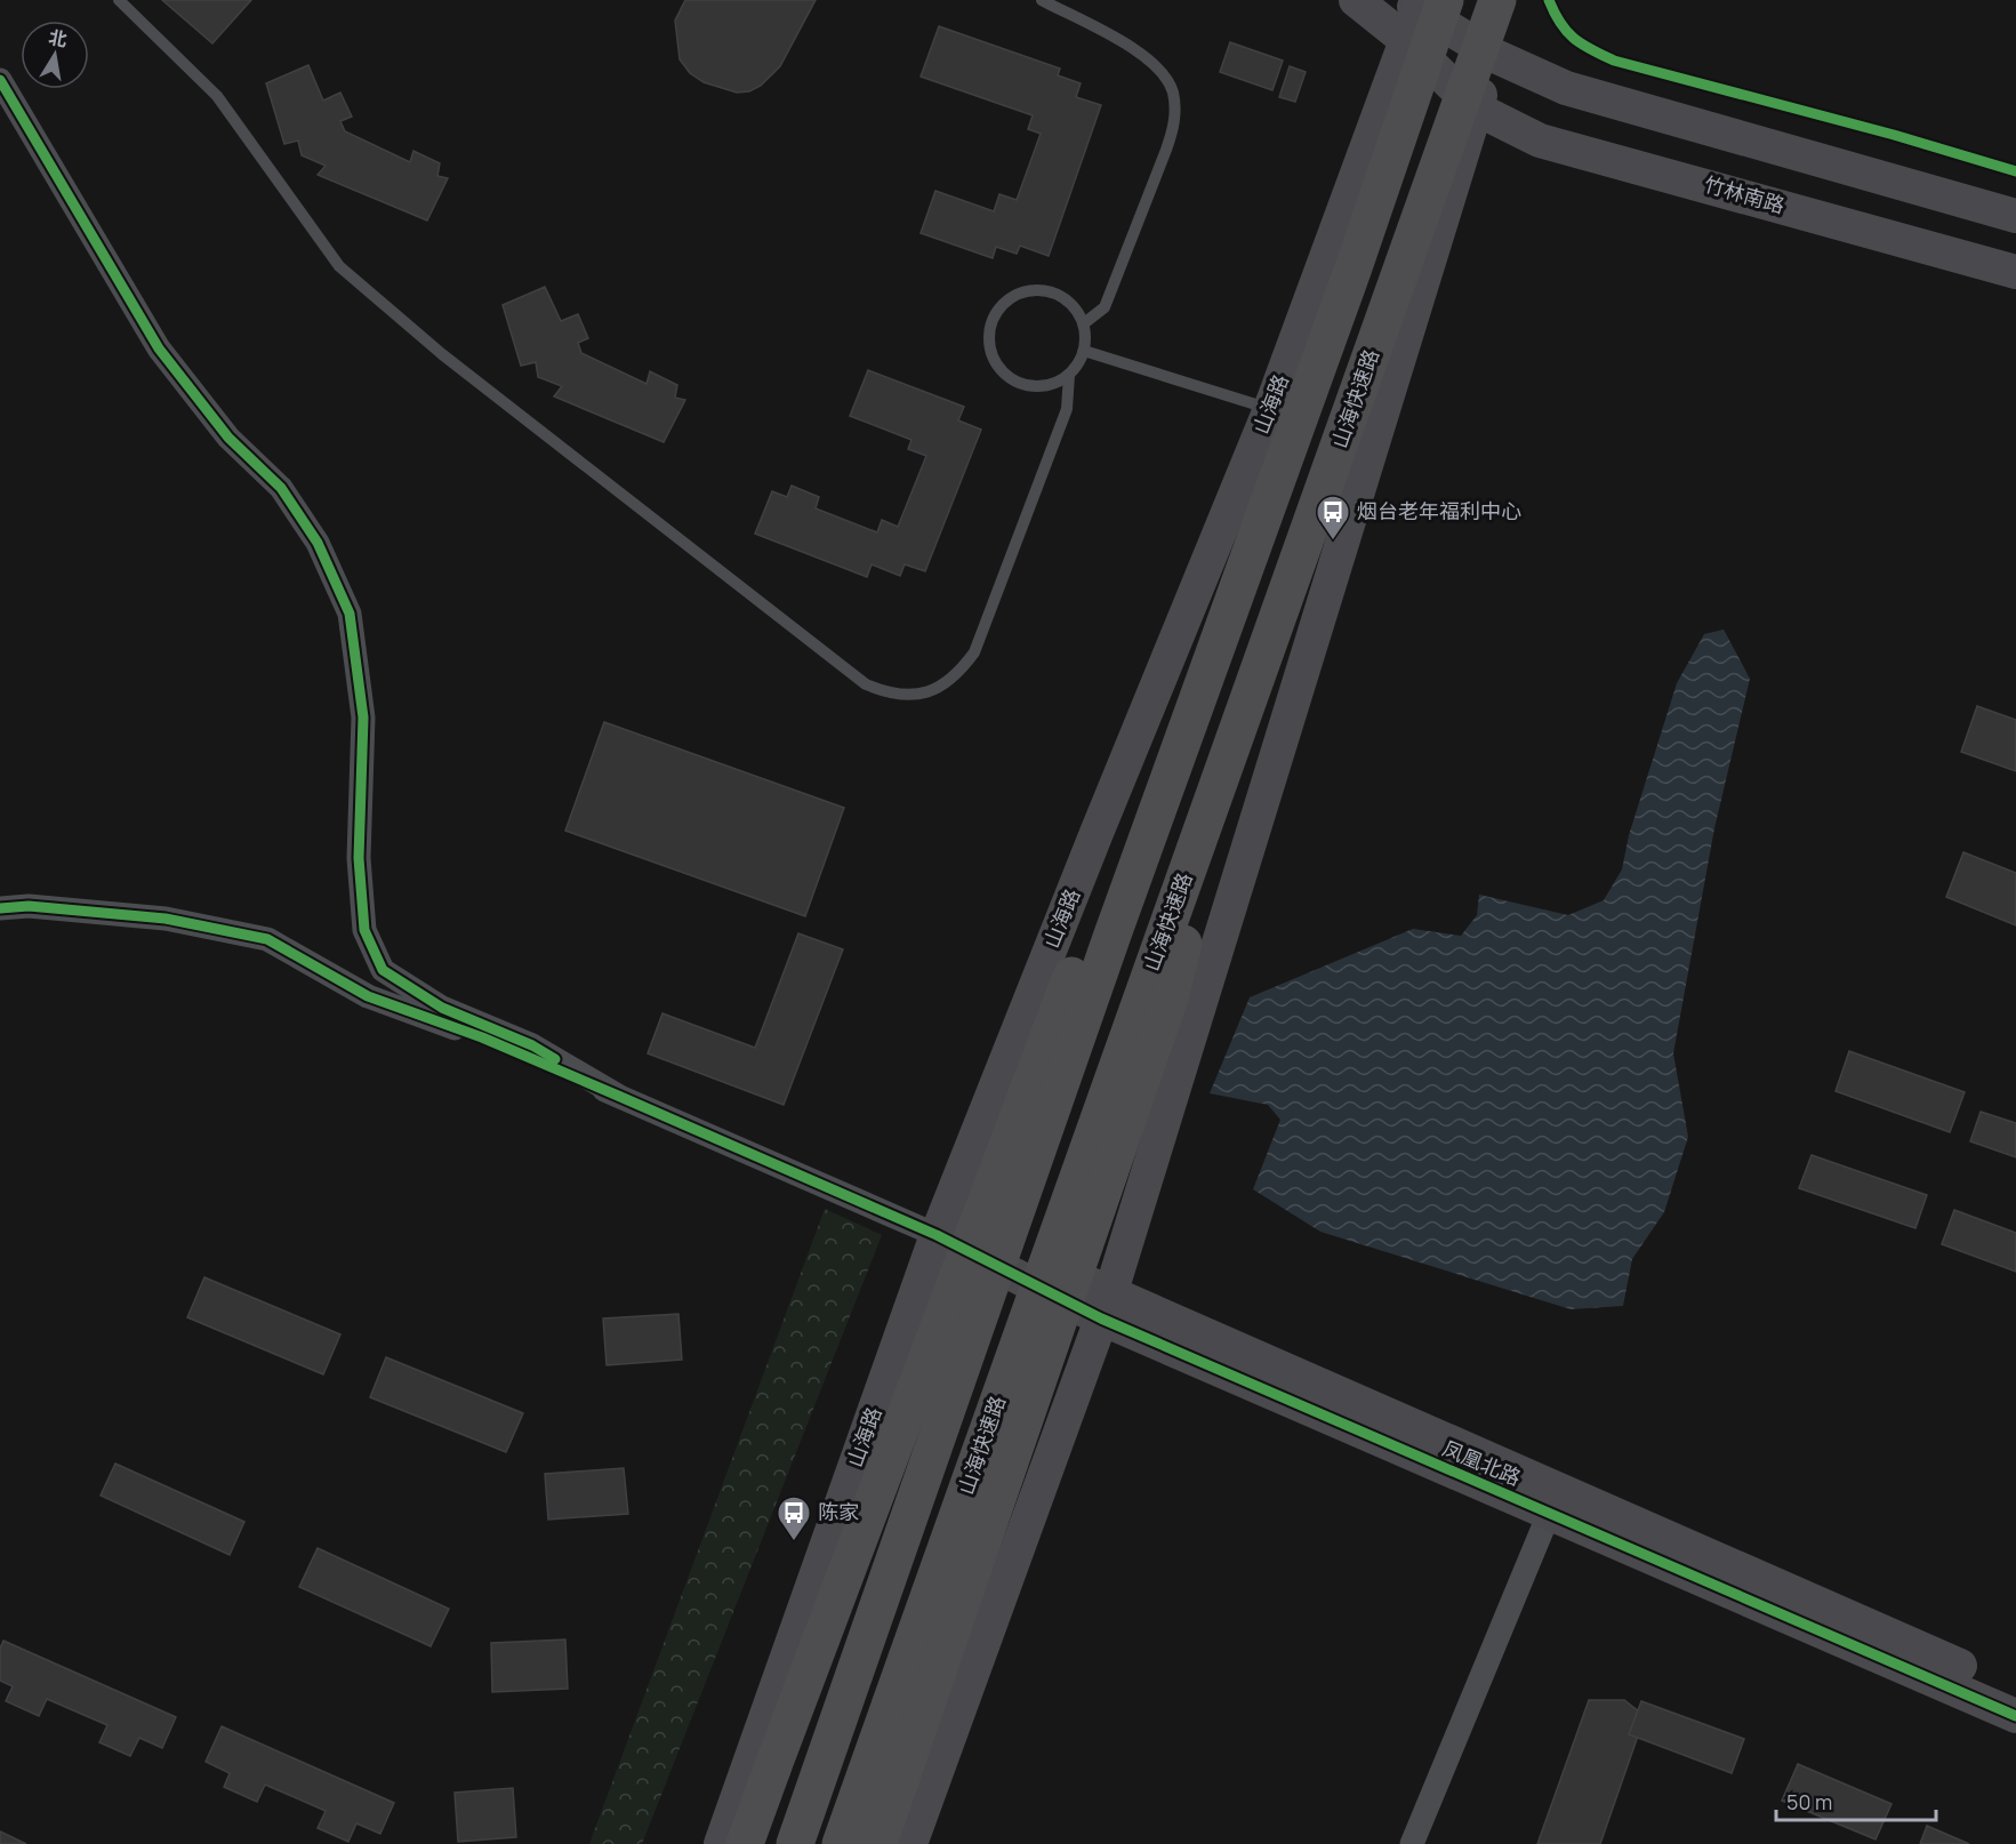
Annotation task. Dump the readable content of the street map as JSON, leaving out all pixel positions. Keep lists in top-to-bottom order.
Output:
{
  "streets": {
    "highway": ["山海快速路"],
    "main road": ["竹林南路", "山海路", "凤凰北路"]
  },
  "crossings": [
    ["竹林南路", "山海路"],
    ["山海路", "凤凰北路"]
  ],
  "places": {
    "bus stop": ["烟台老年福利中心", "陈家"]
  },
  "scale_bar": "50 m",
  "north": "top"
}
